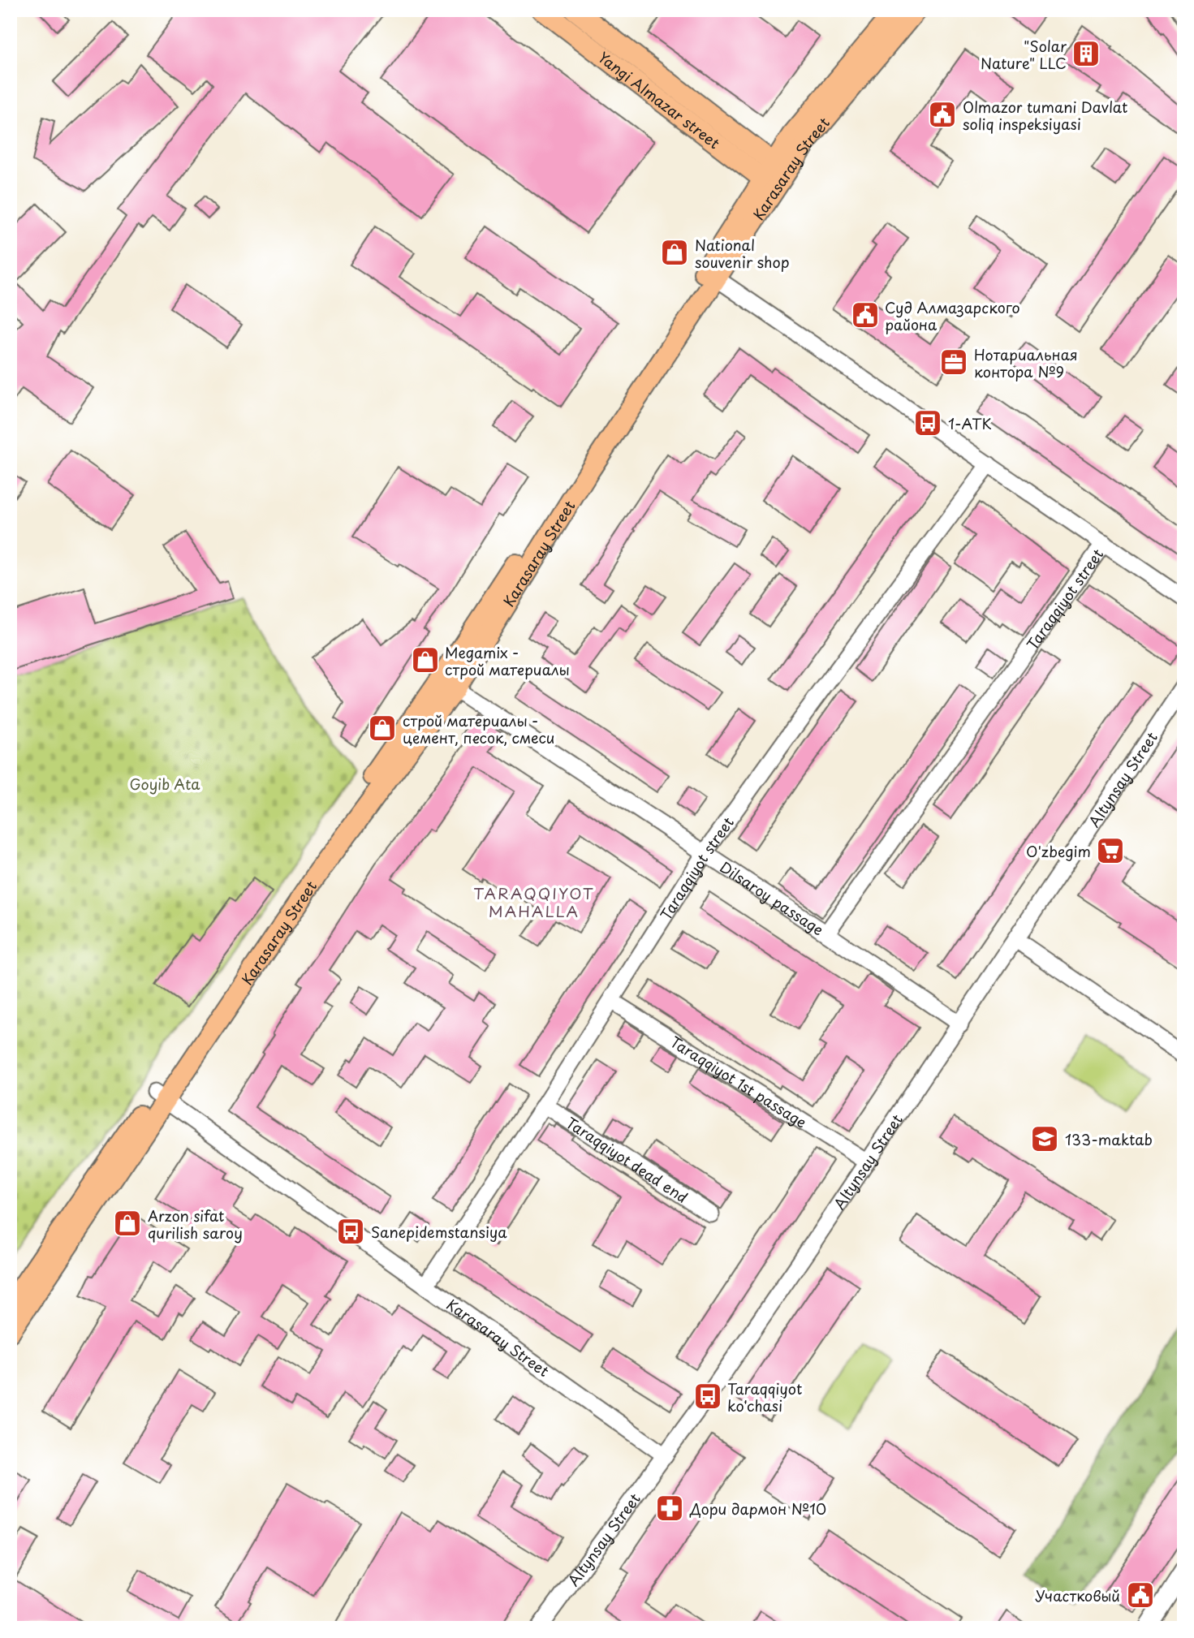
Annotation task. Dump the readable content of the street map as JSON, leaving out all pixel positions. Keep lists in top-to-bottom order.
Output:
{
  "streets": {
    "main road": ["Yangi Almazar street", "Karasaray Street"],
    "street": [
      "Taraqqiyot street",
      "Altynsay Street",
      "Dilsaroy passage",
      "Taraqqiyot 1st passage",
      "Taraqqiyot dead end"
    ]
  },
  "crossings": [
    ["Yangi Almazar street", "Karasaray Street"],
    ["Karasaray Street", "Taraqqiyot street"],
    ["Karasaray Street", "Altynsay Street"],
    ["Karasaray Street", "Dilsaroy passage"],
    ["Taraqqiyot street", "Dilsaroy passage"],
    ["Taraqqiyot street", "Taraqqiyot 1st passage"],
    ["Taraqqiyot street", "Taraqqiyot dead end"],
    ["Altynsay Street", "Dilsaroy passage"],
    ["Altynsay Street", "Taraqqiyot 1st passage"]
  ],
  "districts": ["TARAQQIYOT MAHALLA"],
  "parks": ["Goyib Ata"],
  "places": {
    "building": ["\"Solar Nature\" LLC"],
    "public building": ["Olmazor tumani Davlat soliq inspeksiyasi", "Суд Алмазарского района", "Участковый"],
    "shop": [
      "National souvenir shop",
      "Megamix - строй материалы",
      "строй материалы - цемент, песок, смеси",
      "Arzon sifat qurilish saroy"
    ],
    "office": ["Нотариальная контора №9"],
    "bus stop": ["1-ATK", "Sanepidemstansiya", "Taraqqiyot ko'chasi"],
    "supermarket": ["O'zbegim"],
    "school or university": ["133-maktab"],
    "pharmacy": ["Дори дармон №10"]
  }
}
